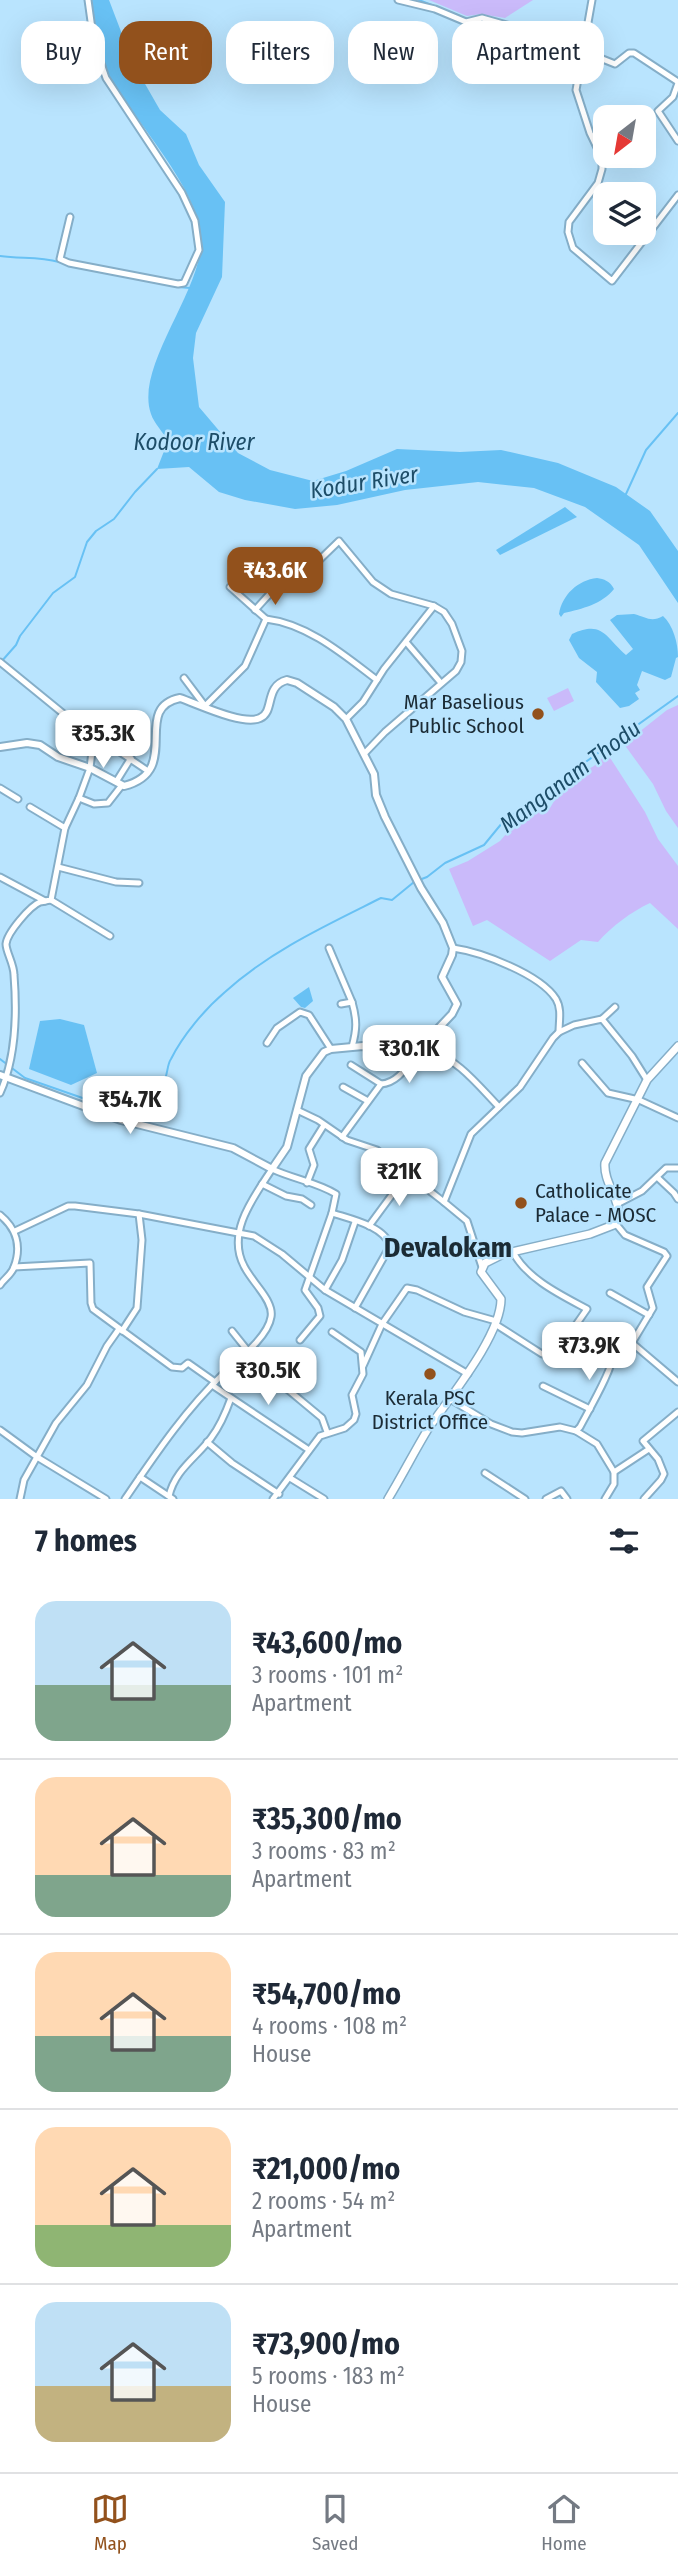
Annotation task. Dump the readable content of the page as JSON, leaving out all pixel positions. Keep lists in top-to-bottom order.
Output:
{
  "districts": ["Devalokam"],
  "water": ["Kodoor River", "Kodur River", "Manganam Thodu"],
  "places": ["Mar Baselious Public School", "Catholicate Palace - MOSC", "Kerala PSC District Office"],
  "north": "bottom left",
  "page": {
    "chip": [
      "Buy",
      "Rent",
      "Filters",
      "New",
      "Apartment"
    ],
    "price": [
      "₹43.6K",
      "₹35.3K",
      "₹30.1K",
      "₹54.7K",
      "₹21K",
      "₹73.9K",
      "₹30.5K"
    ],
    "heading": "7 homes",
    "list": [
      {
        "name": "₹43,600/mo",
        "note": "3 rooms · 101 m² · Apartment"
      },
      {
        "name": "₹35,300/mo",
        "note": "3 rooms · 83 m² · Apartment"
      },
      {
        "name": "₹54,700/mo",
        "note": "4 rooms · 108 m² · House"
      },
      {
        "name": "₹21,000/mo",
        "note": "2 rooms · 54 m² · Apartment"
      },
      {
        "name": "₹73,900/mo",
        "note": "5 rooms · 183 m² · House"
      }
    ],
    "tabs": ["Map", "Saved", "Home"]
  }
}
